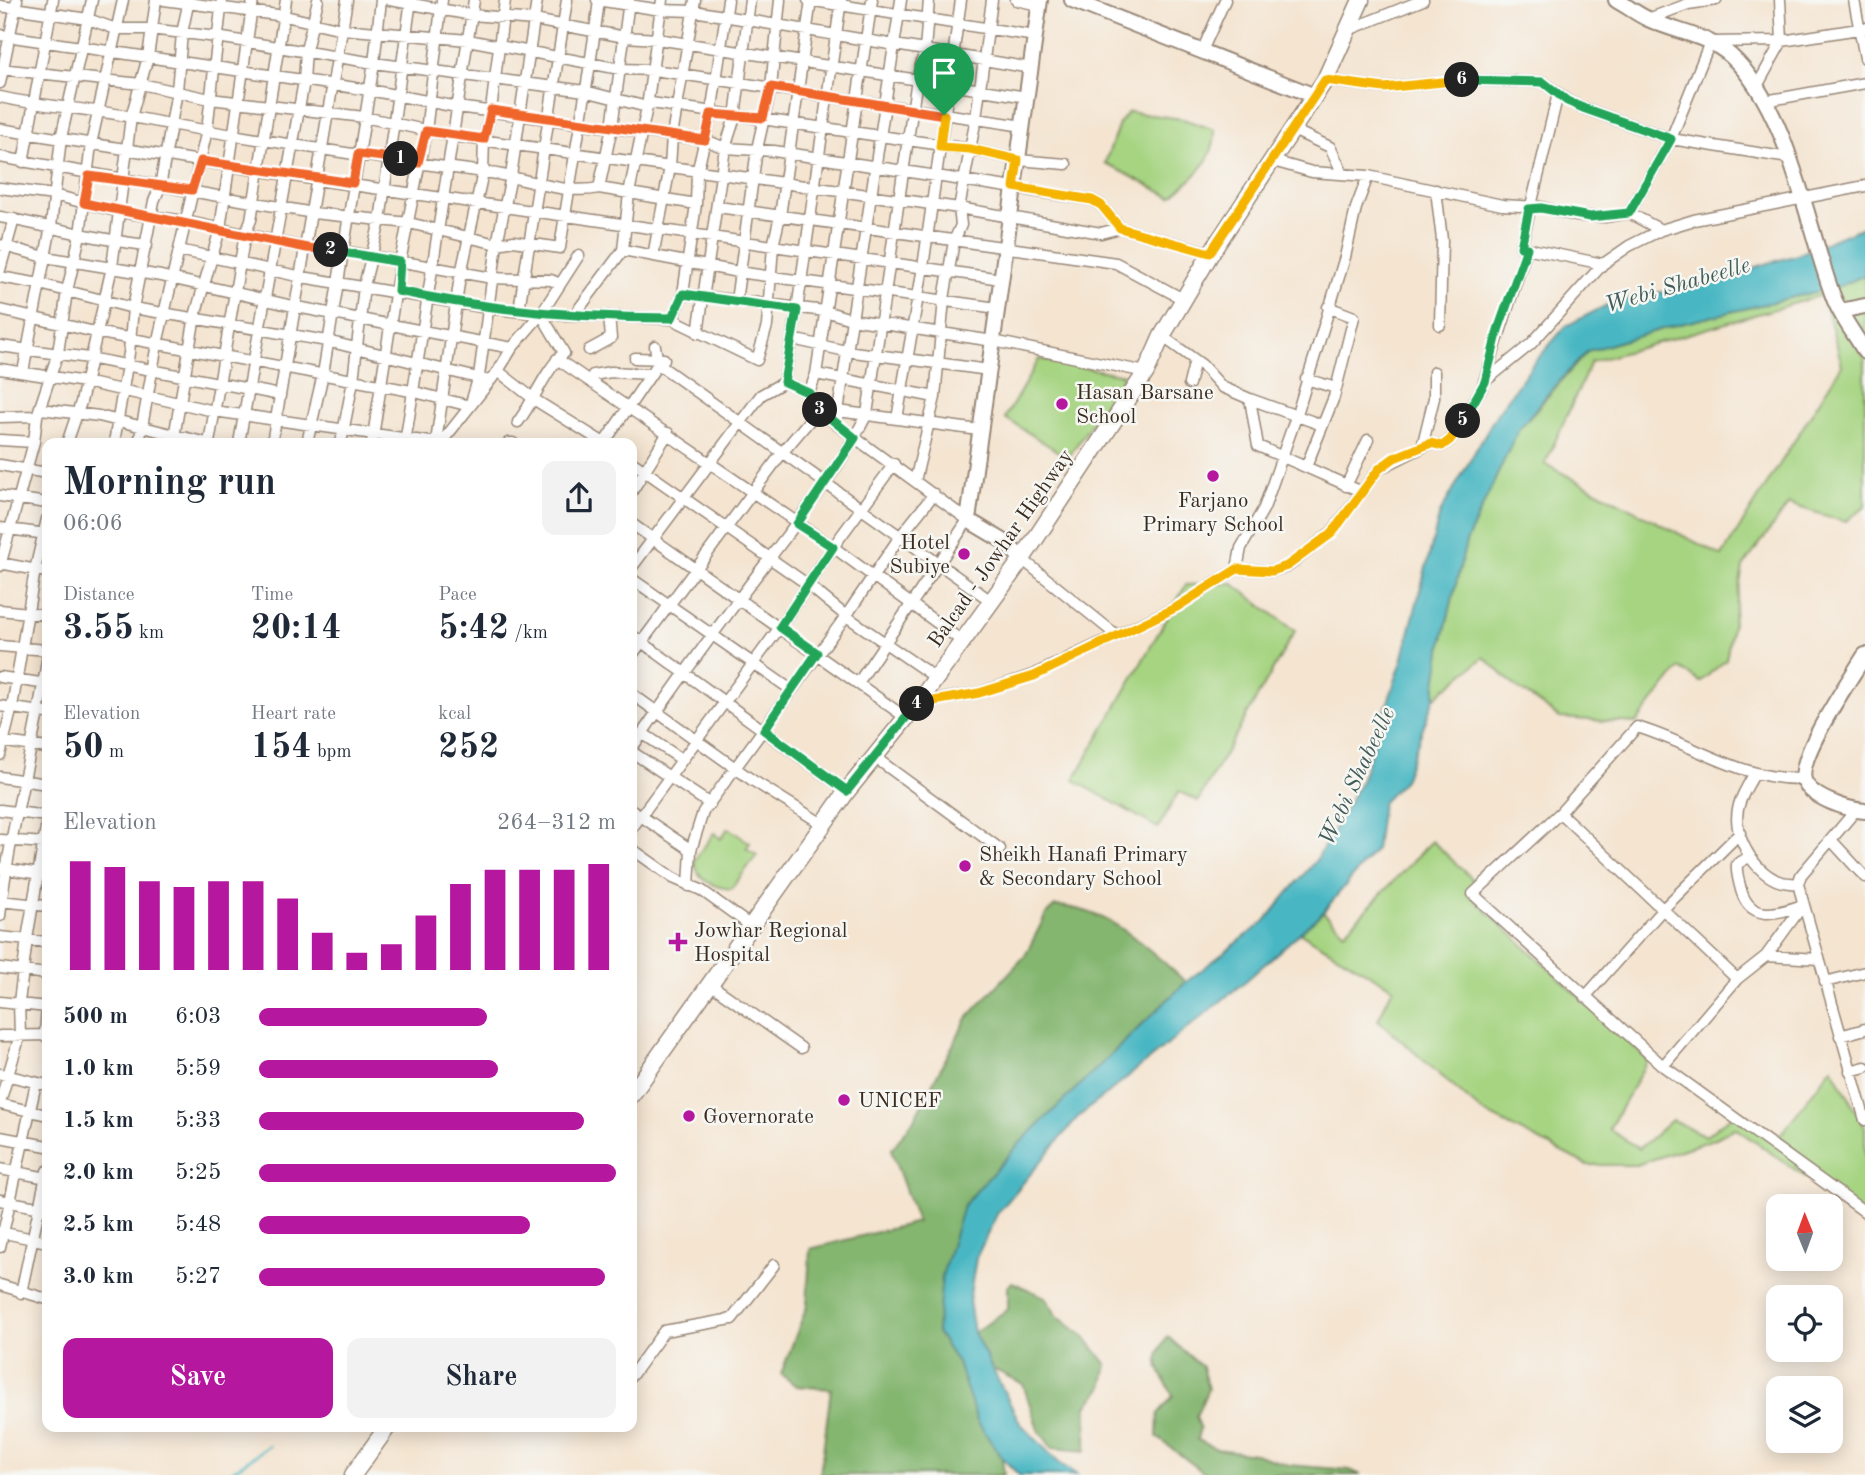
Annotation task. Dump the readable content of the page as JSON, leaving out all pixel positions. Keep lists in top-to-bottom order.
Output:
{
  "streets": {
    "main road": ["Balcad - Jowhar Highway"]
  },
  "water": ["Webi Shabeelle"],
  "places": {
    "other": [
      "Hasan Barsane School",
      "Farjano Primary School",
      "Hotel Subiye",
      "Sheikh Hanafi Primary & Secondary School",
      "UNICEF",
      "Governorate"
    ],
    "health": ["Jowhar Regional Hospital"]
  },
  "north": "top",
  "page": {
    "pins": [
      "6",
      "1",
      "2",
      "3",
      "5",
      "4"
    ],
    "heading": ["Morning run", "06:06"],
    "stats": [
      ["Distance", "3.55 km"],
      ["Time", "20:14"],
      ["Pace", "5:42 /km"],
      ["Elevation", "50 m"],
      ["Heart rate", "154 bpm"],
      ["kcal", "252"]
    ],
    "chart": ["Elevation", "264–312 m"],
    "list": [
      {
        "name": "500 m",
        "note": "6:03"
      },
      {
        "name": "1.0 km",
        "note": "5:59"
      },
      {
        "name": "1.5 km",
        "note": "5:33"
      },
      {
        "name": "2.0 km",
        "note": "5:25"
      },
      {
        "name": "2.5 km",
        "note": "5:48"
      },
      {
        "name": "3.0 km",
        "note": "5:27"
      }
    ],
    "buttons": ["Save", "Share"]
  }
}
